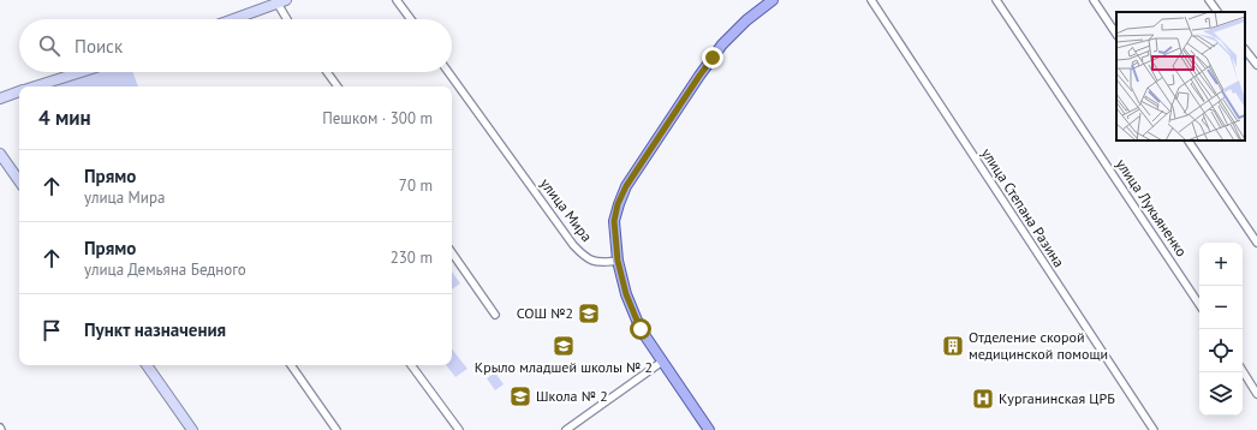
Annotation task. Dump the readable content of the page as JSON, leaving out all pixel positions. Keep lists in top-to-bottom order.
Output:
{
  "streets": {
    "street": ["улица Степана Разина", "улица Лукьяненко", "улица Мира"]
  },
  "places": {
    "school or university": ["СОШ №2", "Крыло младшей школы № 2", "Школа № 2"],
    "building": ["Отделение скорой медицинской помощи"],
    "hospital": ["Курганинская ЦРБ"]
  },
  "page": {
    "search": "Поиск",
    "heading": ["4 мин", "Пешком · 300 m"],
    "list": [
      ["Прямо", "улица Мира", "70 m"],
      ["Прямо", "улица Демьяна Бедного", "230 m"],
      "Пункт назначения"
    ],
    "map_buttons": ["+", "−"]
  }
}
